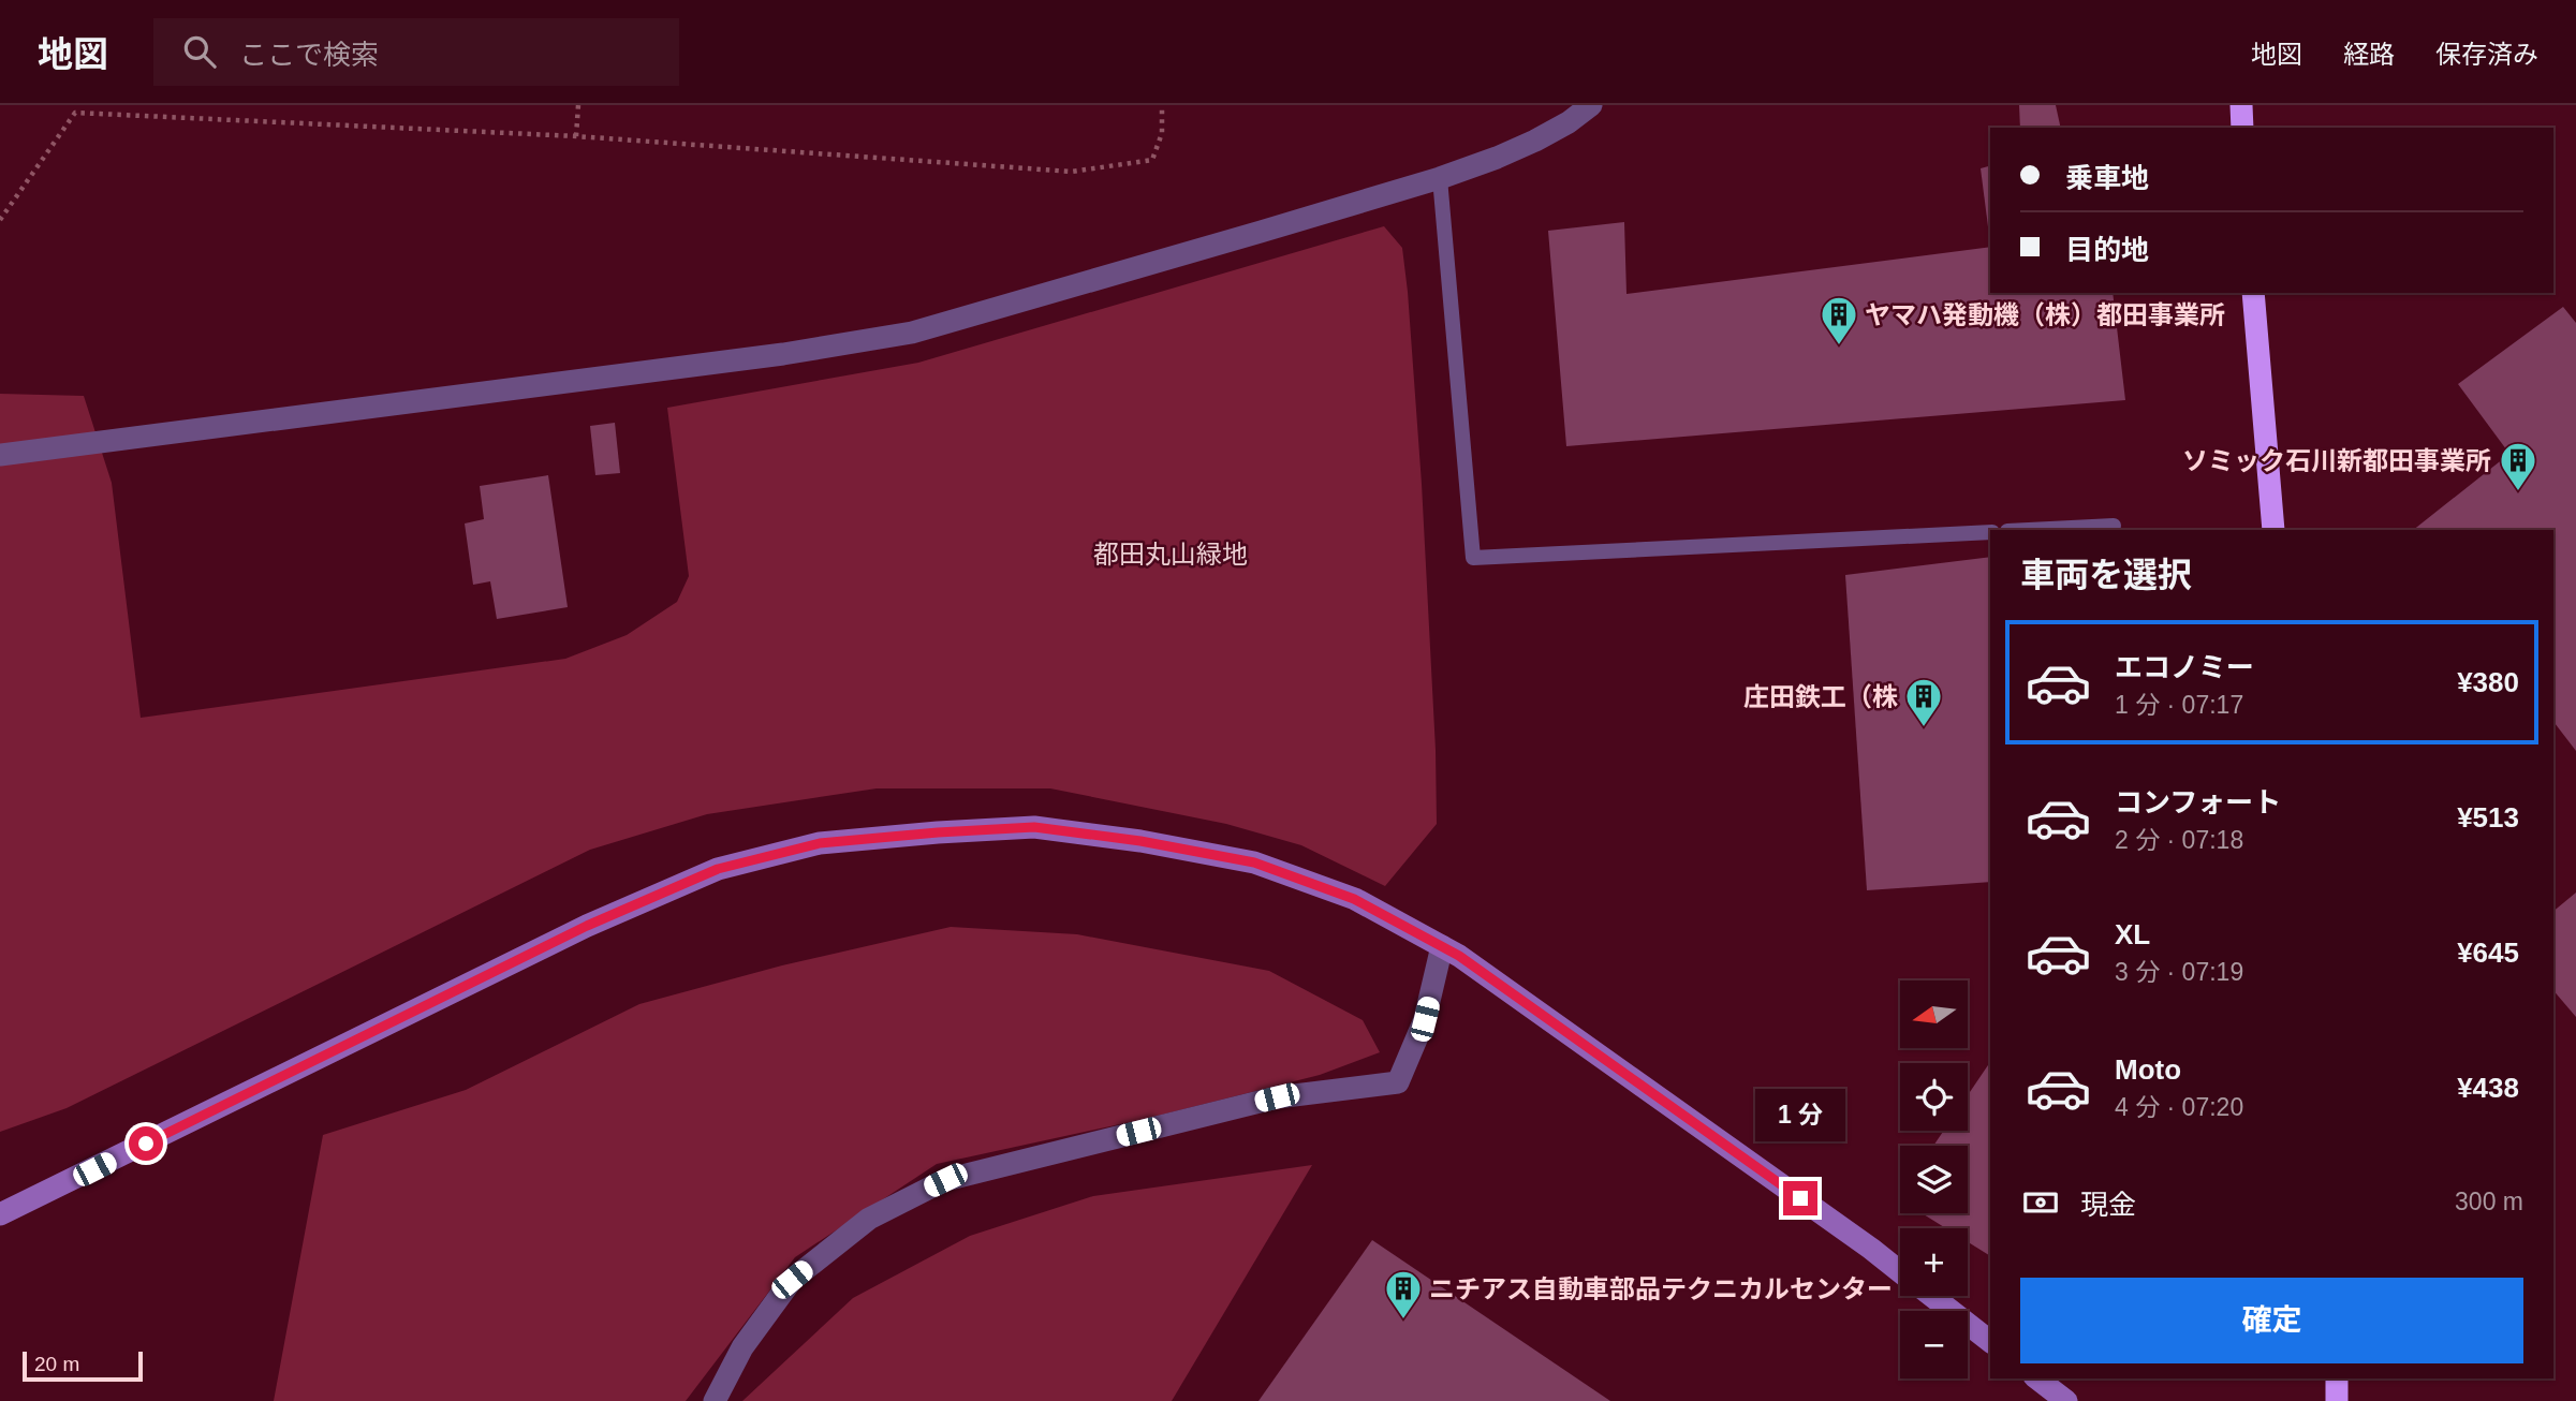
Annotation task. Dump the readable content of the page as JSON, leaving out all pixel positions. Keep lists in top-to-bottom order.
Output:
{
  "parks": ["都田丸山緑地"],
  "places": {
    "building": [
      "ヤマハ発動機（株）都田事業所",
      "ソミック石川新都田事業所",
      "庄田鉄工（株",
      "ニチアス自動車部品テクニカルセンター"
    ]
  },
  "scale_bar": "20 m",
  "north": "left",
  "page": {
    "header": "地図",
    "search": "ここで検索",
    "nav": ["地図", "経路", "保存済み"],
    "banner": ["乗車地", "目的地"],
    "heading": "車両を選択",
    "list": [
      {
        "name": "エコノミー",
        "note": "1 分 · 07:17",
        "value": "¥380"
      },
      {
        "name": "コンフォート",
        "note": "2 分 · 07:18",
        "value": "¥513"
      },
      {
        "name": "XL",
        "note": "3 分 · 07:19",
        "value": "¥645"
      },
      {
        "name": "Moto",
        "note": "4 分 · 07:20",
        "value": "¥438"
      }
    ],
    "map_buttons": ["+", "−"],
    "bubble": "1 分",
    "pay": ["現金", "300 m"],
    "buttons": "確定",
    "scale": "20 m"
  }
}
